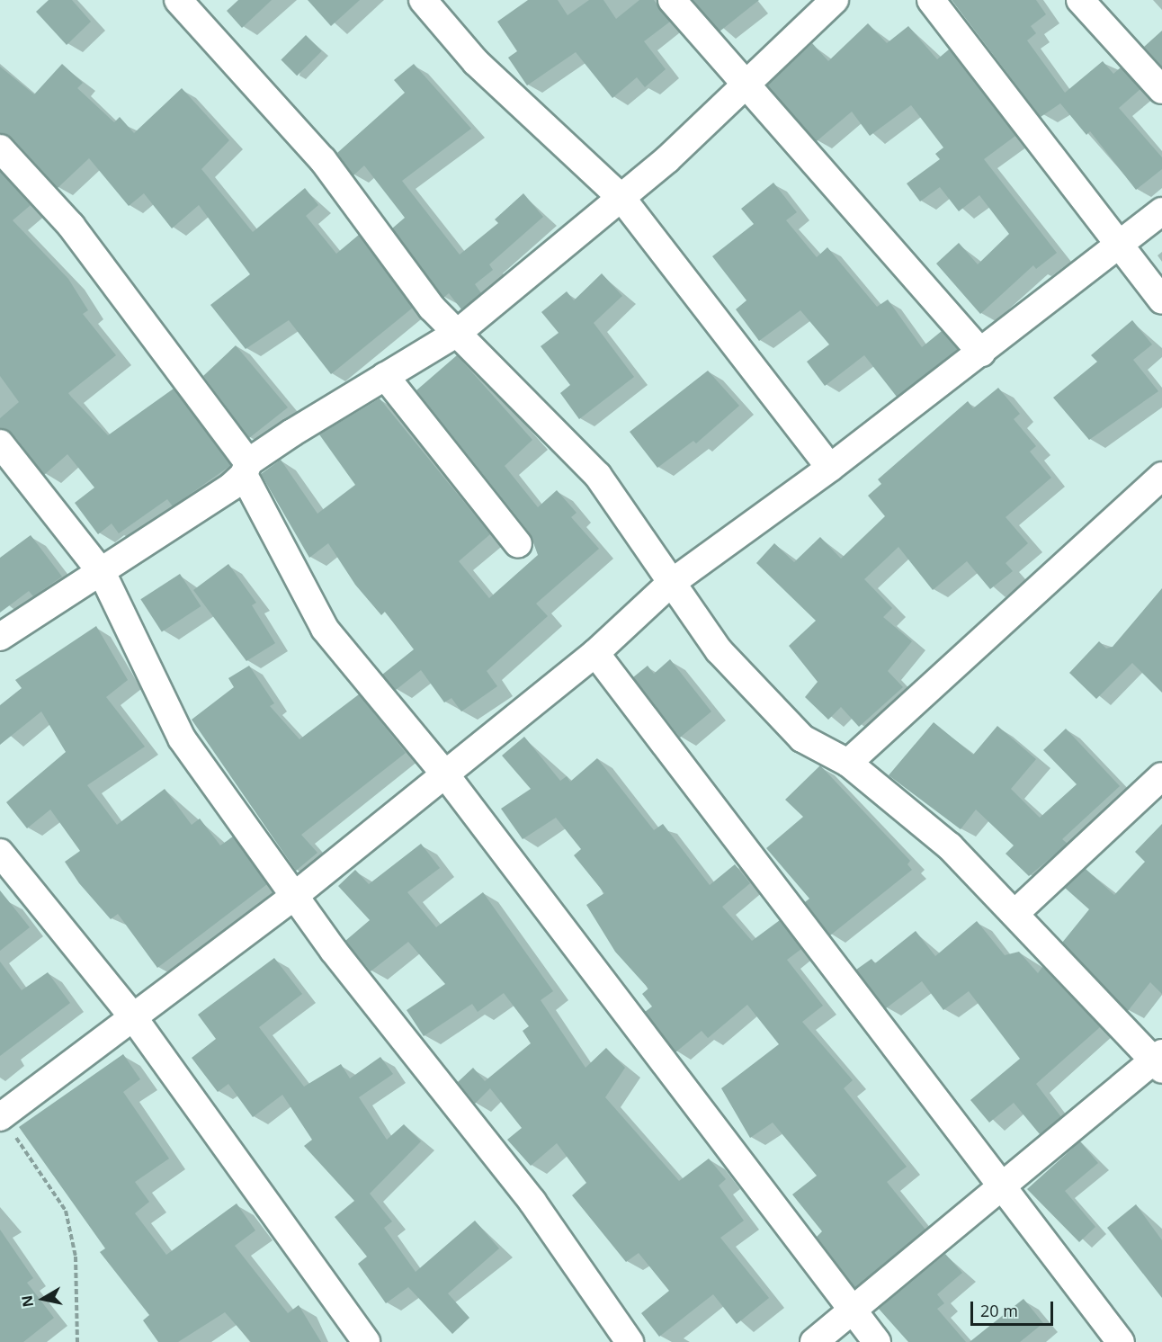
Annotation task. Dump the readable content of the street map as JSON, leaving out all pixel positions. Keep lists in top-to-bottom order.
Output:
{
  "scale_bar": "20 m",
  "north": "left"
}
